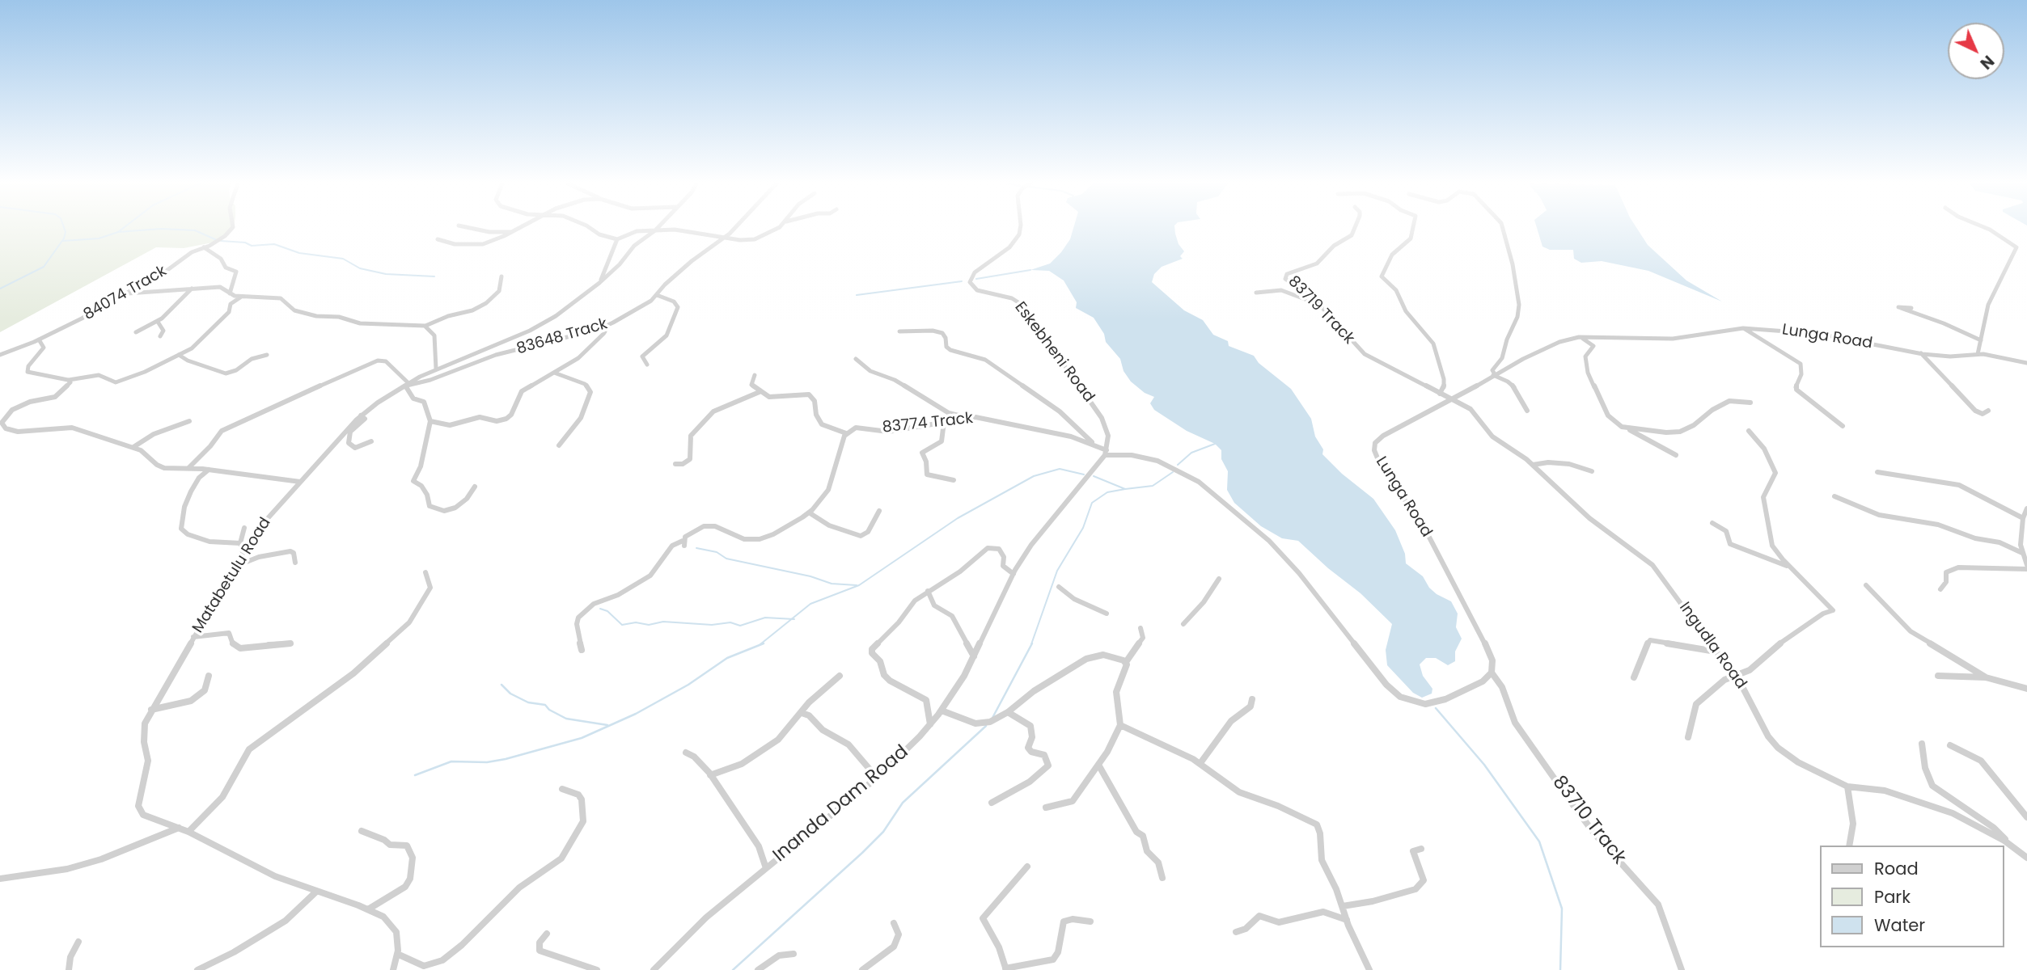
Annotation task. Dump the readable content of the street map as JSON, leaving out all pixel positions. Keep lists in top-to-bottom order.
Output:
{
  "streets": {
    "street": [
      "84074 Track",
      "83719 Track",
      "83648 Track",
      "Lunga Road",
      "Eskebheni Road",
      "83774 Track",
      "Matabetulu Road",
      "Ingudla Road",
      "Inanda Dam Road",
      "83710 Track"
    ]
  },
  "crossings": [
    ["83719 Track", "Lunga Road"],
    ["83719 Track", "Ingudla Road"],
    ["83648 Track", "Matabetulu Road"],
    ["Lunga Road", "Ingudla Road"],
    ["Lunga Road", "83710 Track"],
    ["Eskebheni Road", "83774 Track"],
    ["Eskebheni Road", "Inanda Dam Road"],
    ["83774 Track", "Inanda Dam Road"]
  ],
  "legend": ["Road", "Park", "Water"],
  "north": "bottom right"
}
